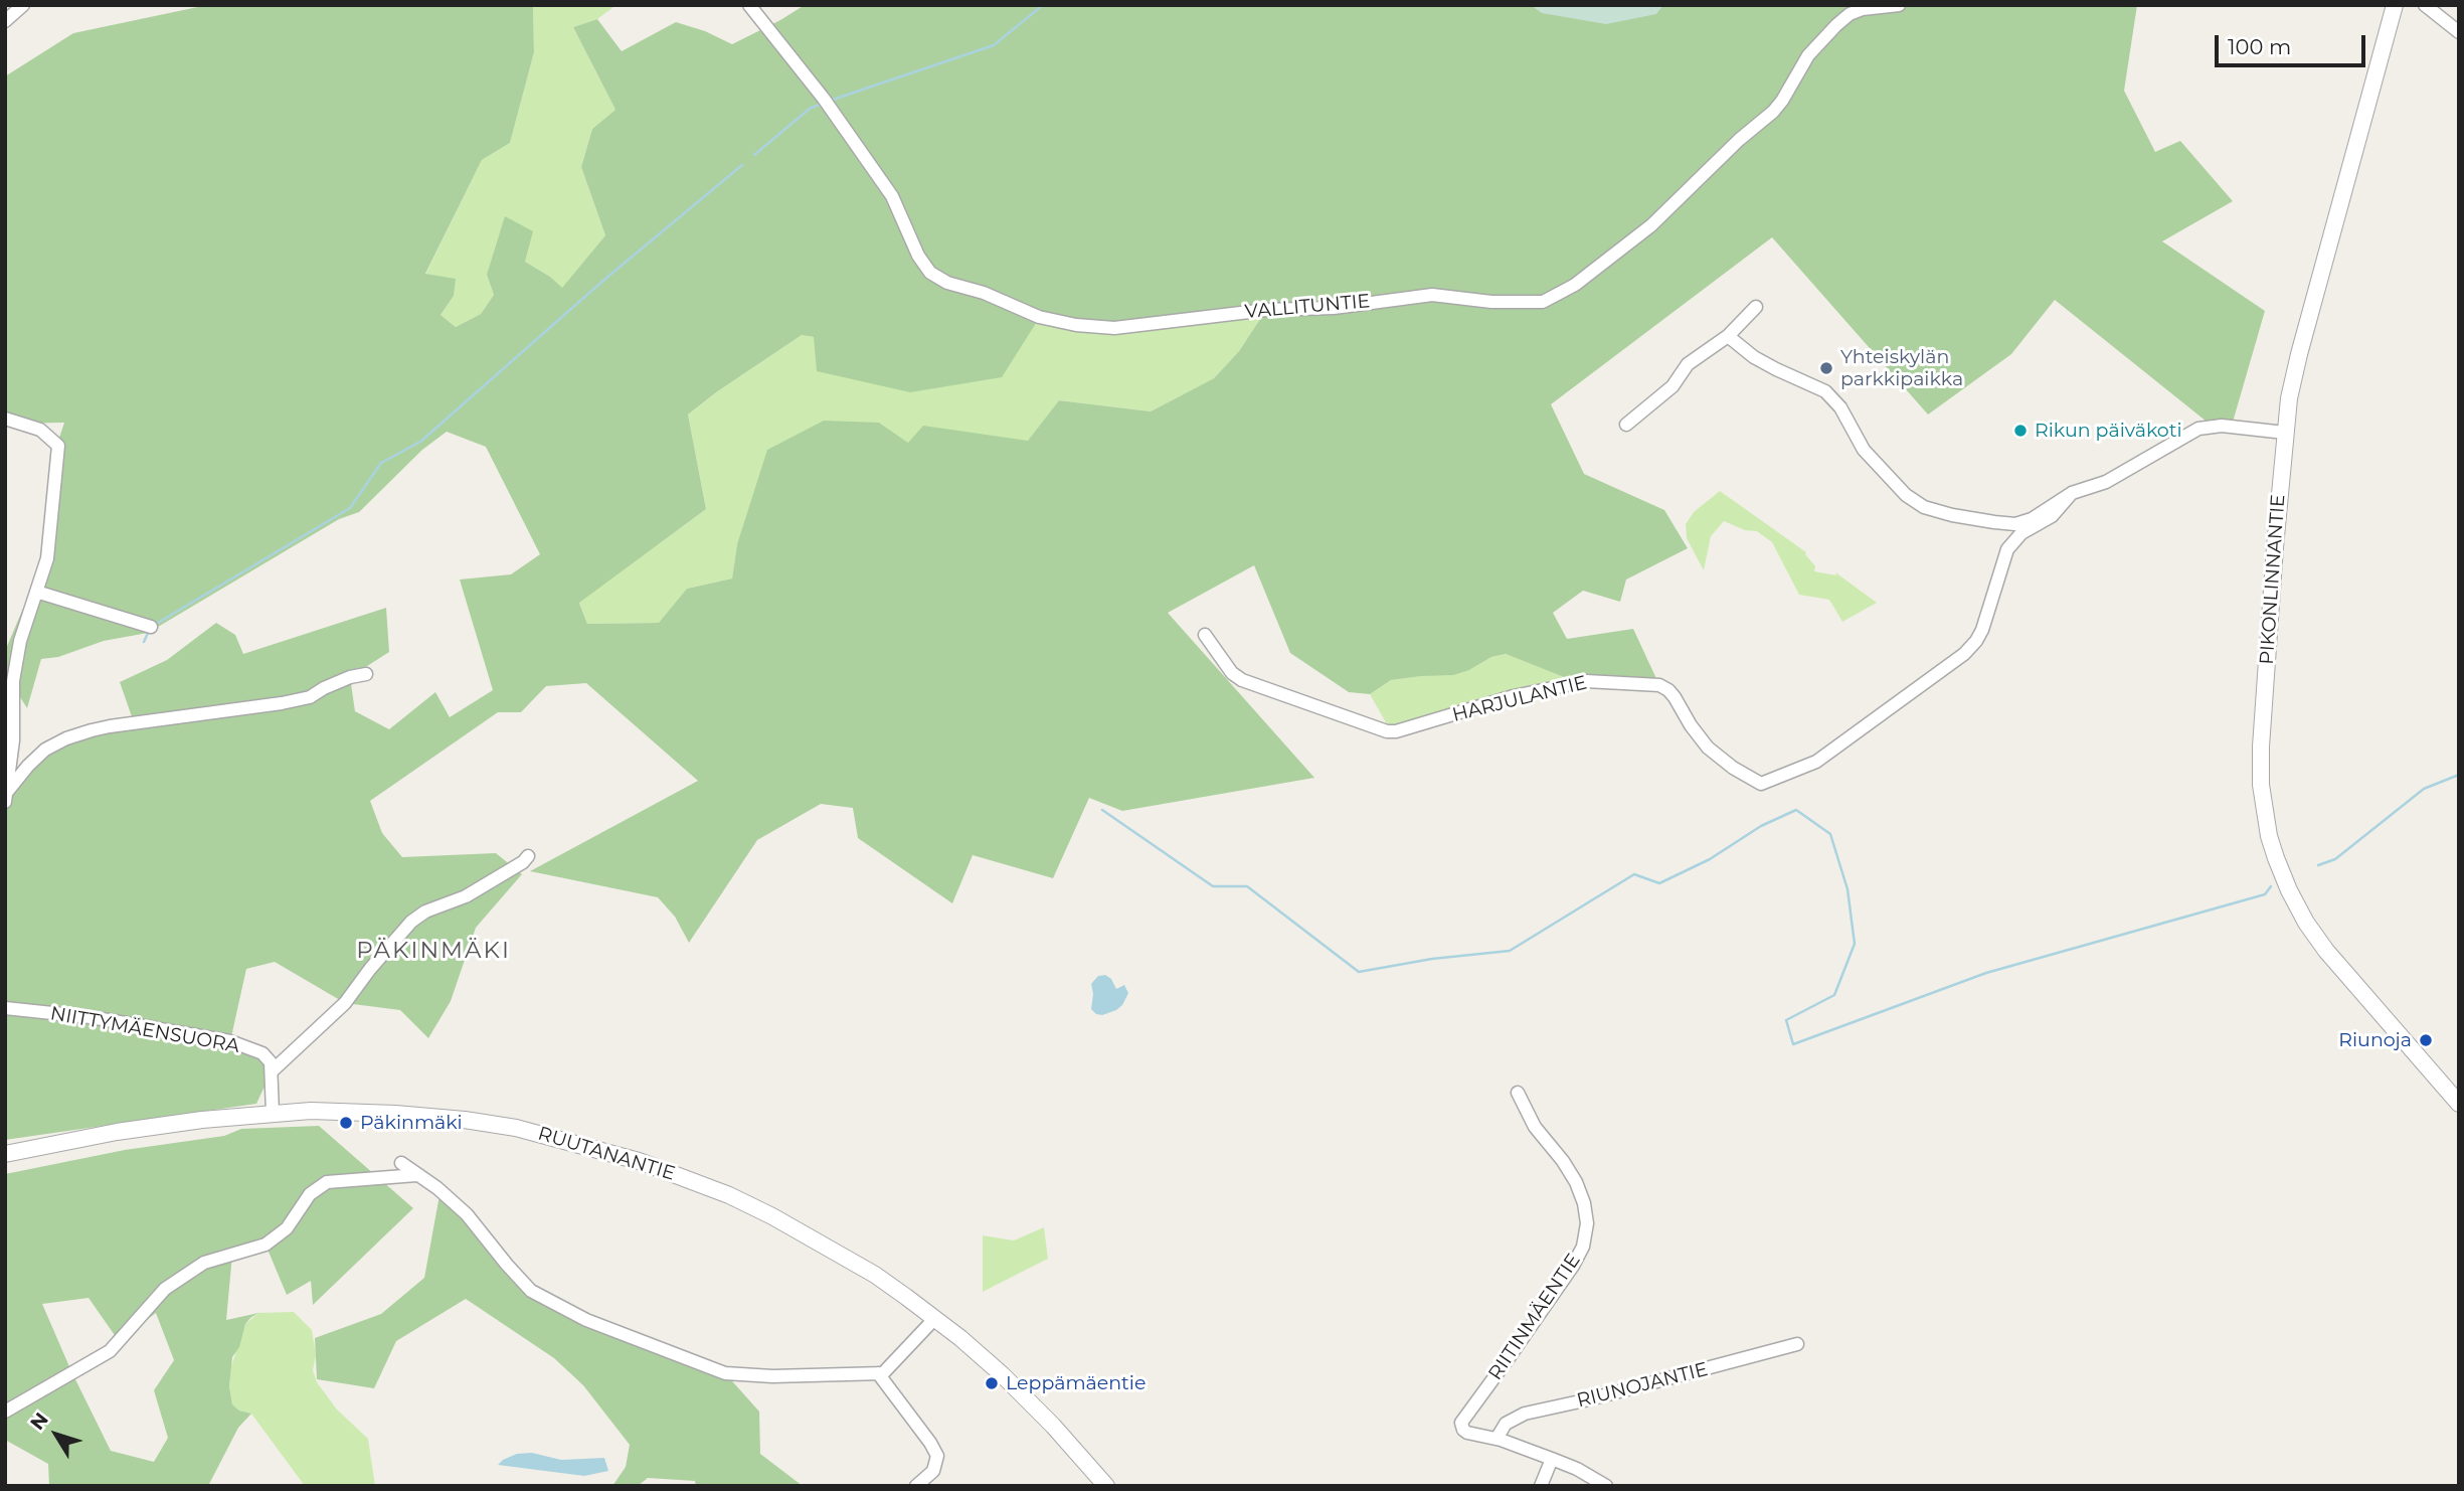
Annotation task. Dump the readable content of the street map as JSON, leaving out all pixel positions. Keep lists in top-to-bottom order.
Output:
{
  "streets": {
    "street": [
      "VALLITUNTIE",
      "PIKONLINNANTIE",
      "HARJULANTIE",
      "NIITTYMÄENSUORA",
      "RUUTANANTIE",
      "RIITINMÄENTIE",
      "RIUNOJANTIE"
    ]
  },
  "crossings": [
    ["PIKONLINNANTIE", "HARJULANTIE"],
    ["RIITINMÄENTIE", "RIUNOJANTIE"]
  ],
  "districts": ["PÄKINMÄKI"],
  "places": [
    "Yhteiskylän parkkipaikka",
    "Rikun päiväkoti",
    "Riunoja",
    "Päkinmäki",
    "Leppämäentie"
  ],
  "scale_bar": "100 m",
  "north": "top left"
}
